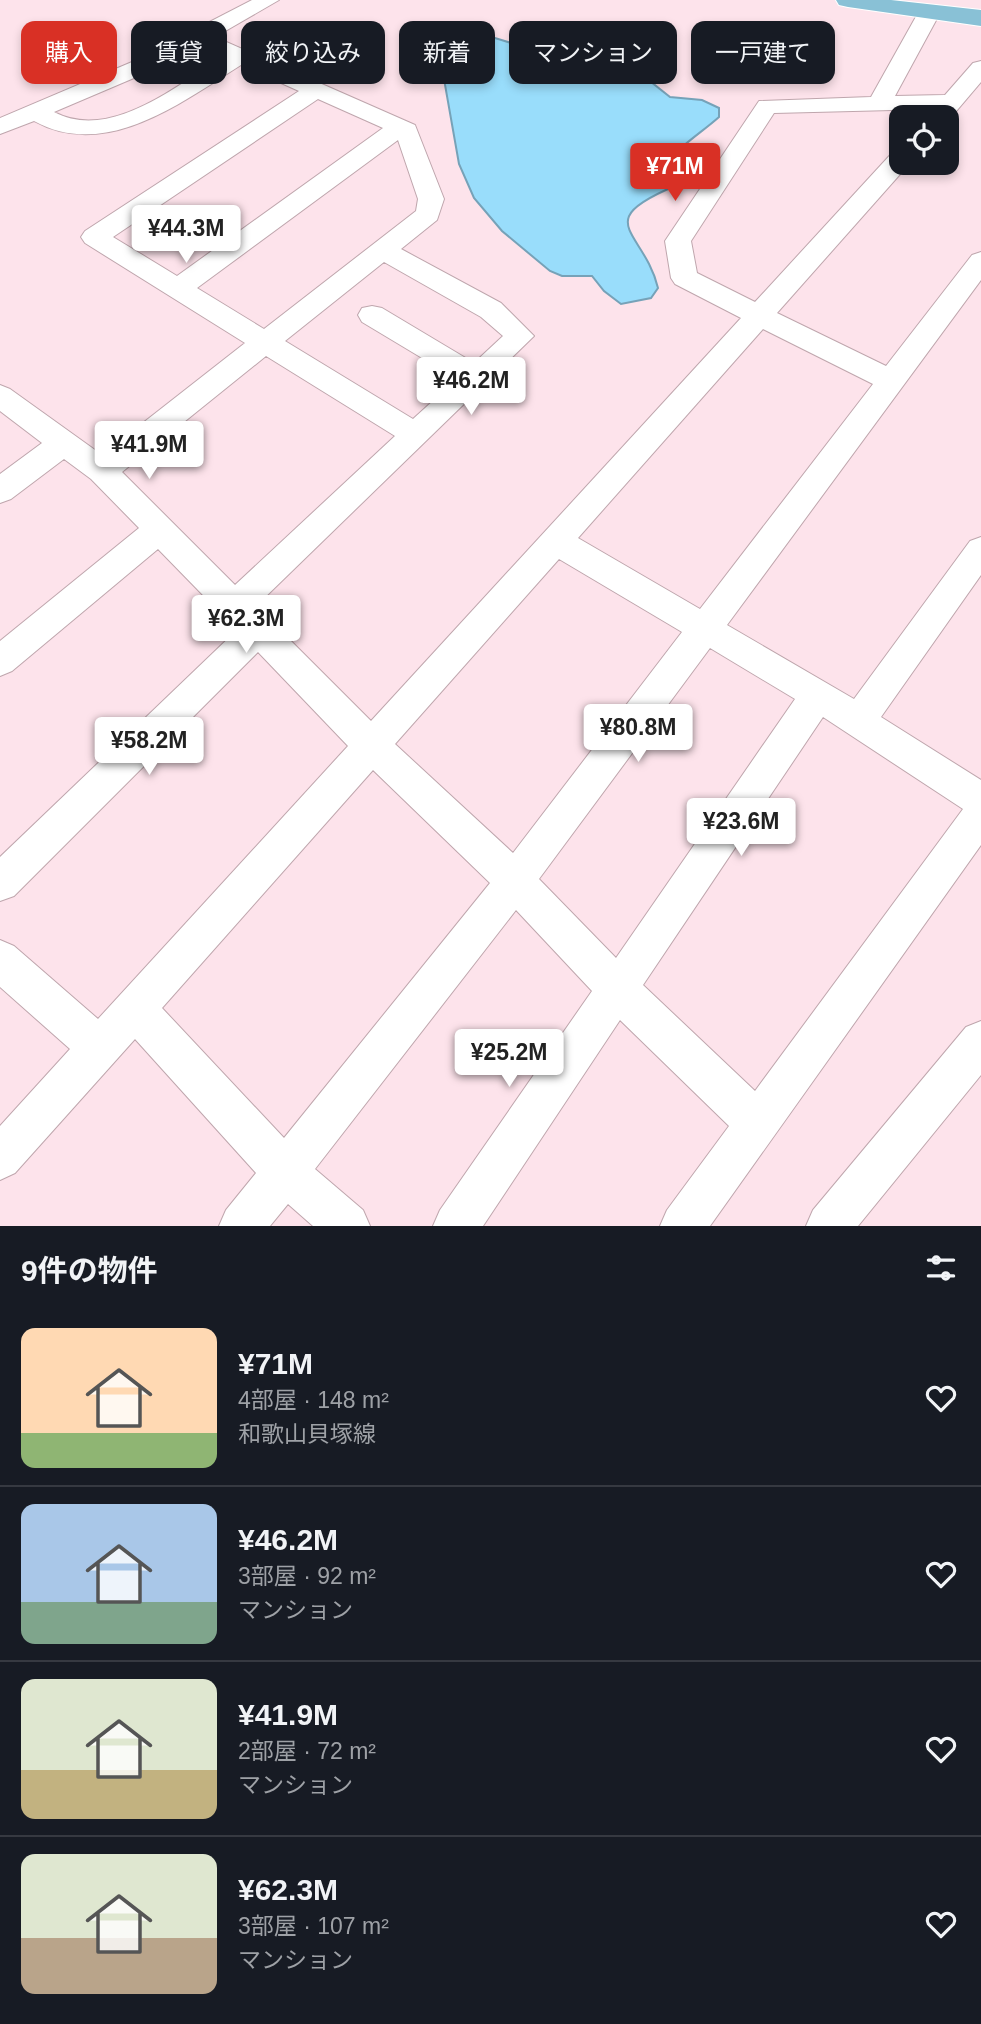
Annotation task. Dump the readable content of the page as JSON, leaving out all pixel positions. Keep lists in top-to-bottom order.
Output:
{
  "page": {
    "chip": [
      "購入",
      "賃貸",
      "絞り込み",
      "新着",
      "マンション",
      "一戸建て"
    ],
    "price": [
      "¥71M",
      "¥44.3M",
      "¥46.2M",
      "¥41.9M",
      "¥62.3M",
      "¥80.8M",
      "¥58.2M",
      "¥23.6M",
      "¥25.2M"
    ],
    "heading": "9件の物件",
    "list": [
      {
        "name": "¥71M",
        "note": "4部屋 · 148 m² · 和歌山貝塚線"
      },
      {
        "name": "¥46.2M",
        "note": "3部屋 · 92 m² · マンション"
      },
      {
        "name": "¥41.9M",
        "note": "2部屋 · 72 m² · マンション"
      },
      {
        "name": "¥62.3M",
        "note": "3部屋 · 107 m² · マンション"
      }
    ]
  }
}
